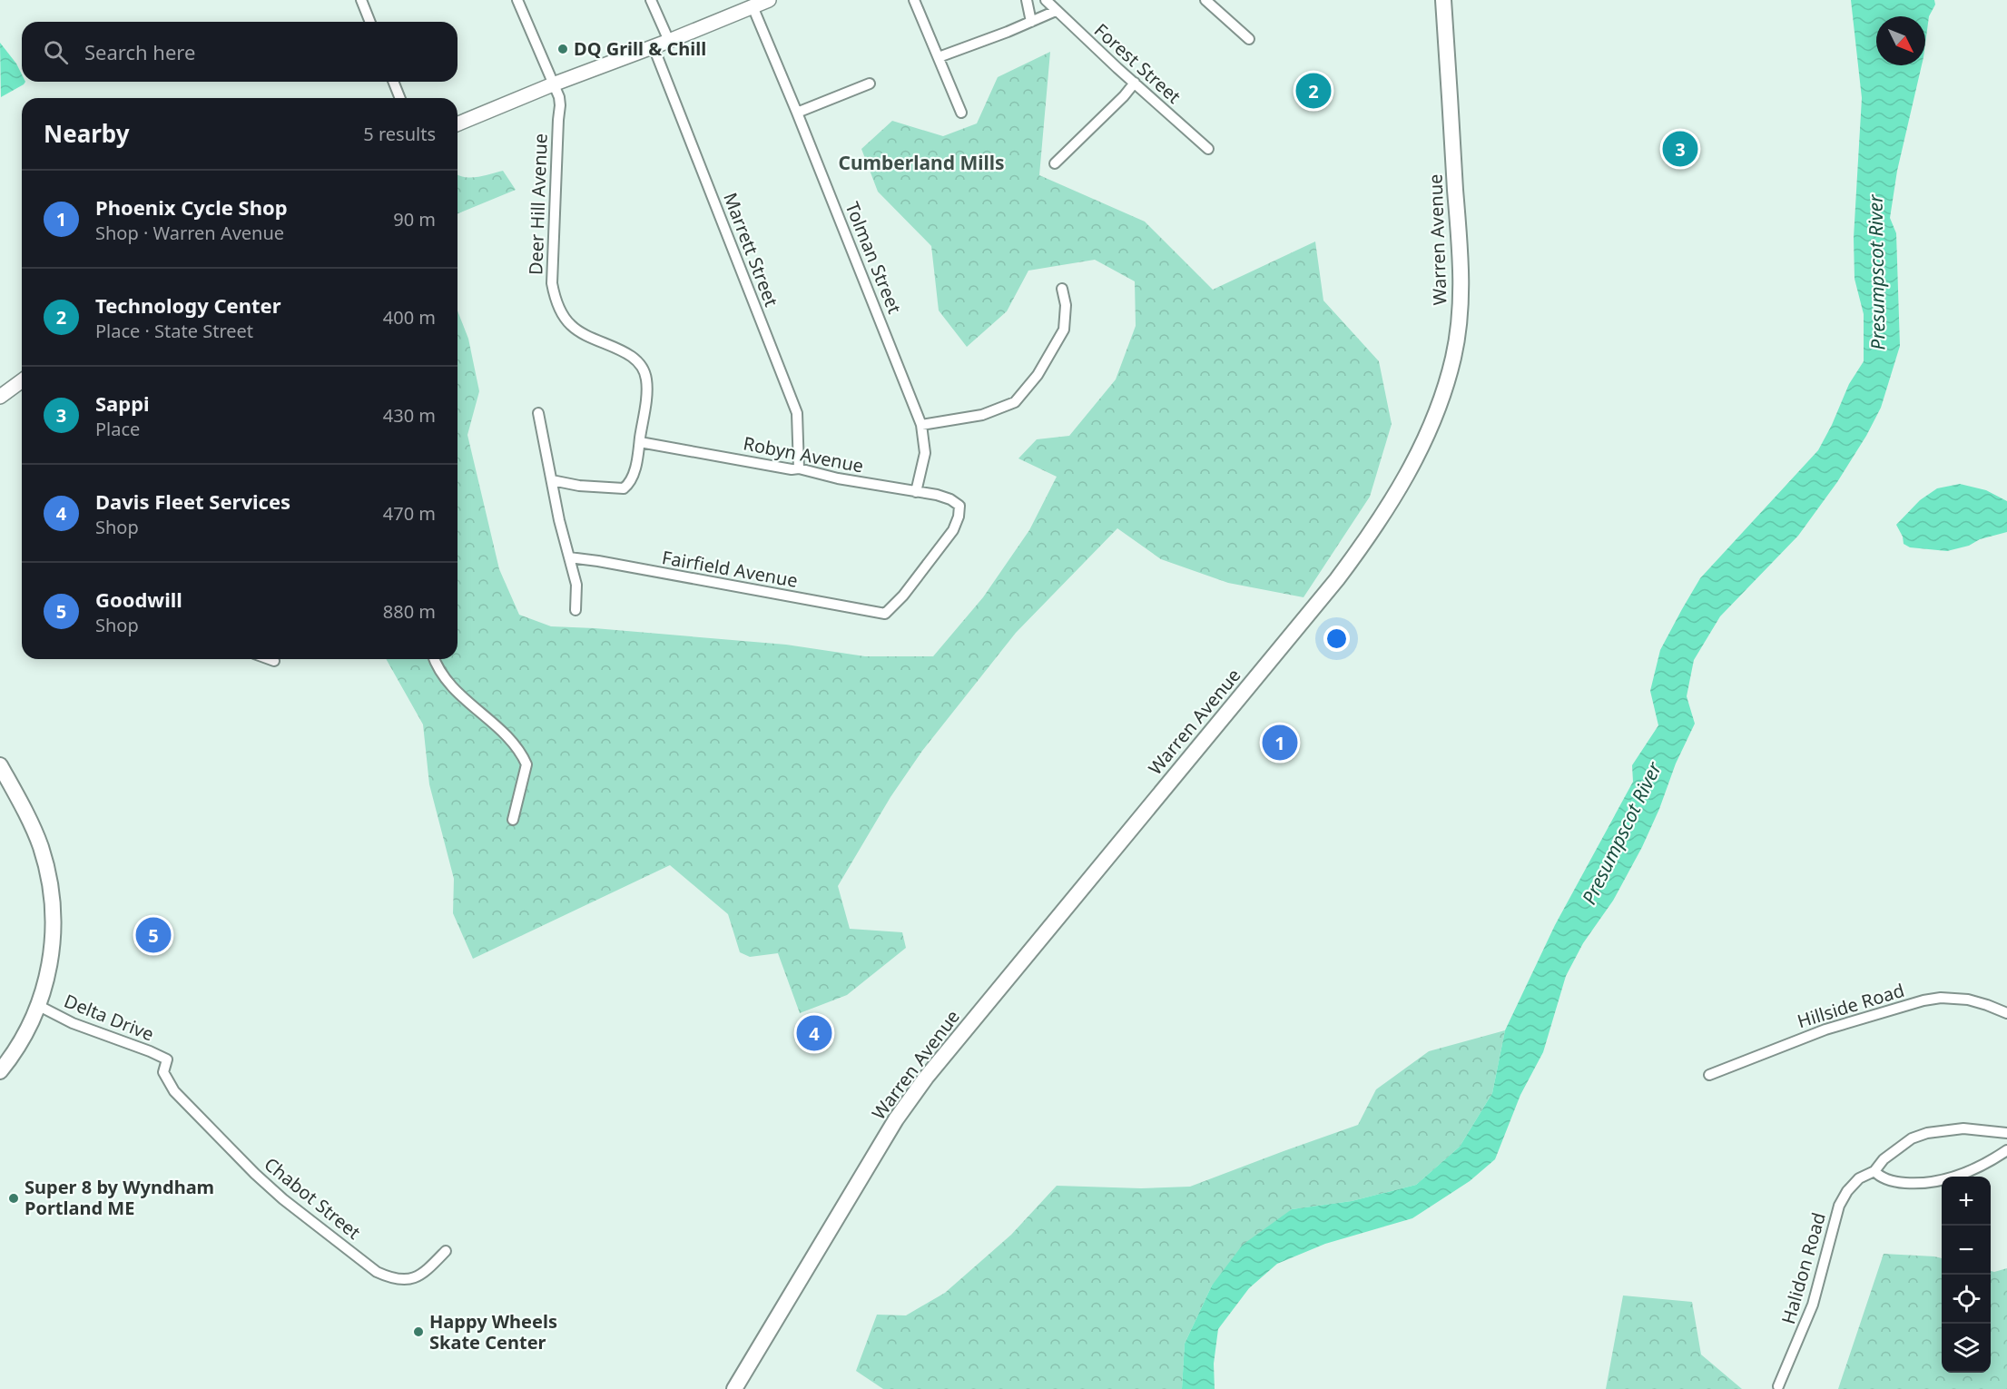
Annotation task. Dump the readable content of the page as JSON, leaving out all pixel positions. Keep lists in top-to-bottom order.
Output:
{
  "streets": {
    "main road": ["Warren Avenue"],
    "street": [
      "Forest Street",
      "Deer Hill Avenue",
      "Marrett Street",
      "Tolman Street",
      "Robyn Avenue",
      "Fairfield Avenue",
      "Hillside Road",
      "Delta Drive",
      "Chabot Street",
      "Halidon Road"
    ]
  },
  "crossings": [
    ["Deer Hill Avenue", "Robyn Avenue"],
    ["Marrett Street", "Robyn Avenue"],
    ["Tolman Street", "Robyn Avenue"],
    ["Robyn Avenue", "Fairfield Avenue"],
    ["Delta Drive", "Chabot Street"]
  ],
  "districts": ["Cumberland Mills"],
  "water": ["Presumpscot River"],
  "places": ["DQ Grill & Chill", "Super 8 by Wyndham Portland ME", "Happy Wheels Skate Center"],
  "north": "bottom right",
  "page": {
    "search": "Search here",
    "pins": [
      "2",
      "3",
      "1",
      "5",
      "4"
    ],
    "heading": ["Nearby", "5 results"],
    "list": [
      {
        "mark": "1",
        "name": "Phoenix Cycle Shop",
        "note": "Shop · Warren Avenue",
        "value": "90 m"
      },
      {
        "mark": "2",
        "name": "Technology Center",
        "note": "Place · State Street",
        "value": "400 m"
      },
      {
        "mark": "3",
        "name": "Sappi",
        "note": "Place",
        "value": "430 m"
      },
      {
        "mark": "4",
        "name": "Davis Fleet Services",
        "note": "Shop",
        "value": "470 m"
      },
      {
        "mark": "5",
        "name": "Goodwill",
        "note": "Shop",
        "value": "880 m"
      }
    ],
    "map_buttons": ["+", "−"]
  }
}
